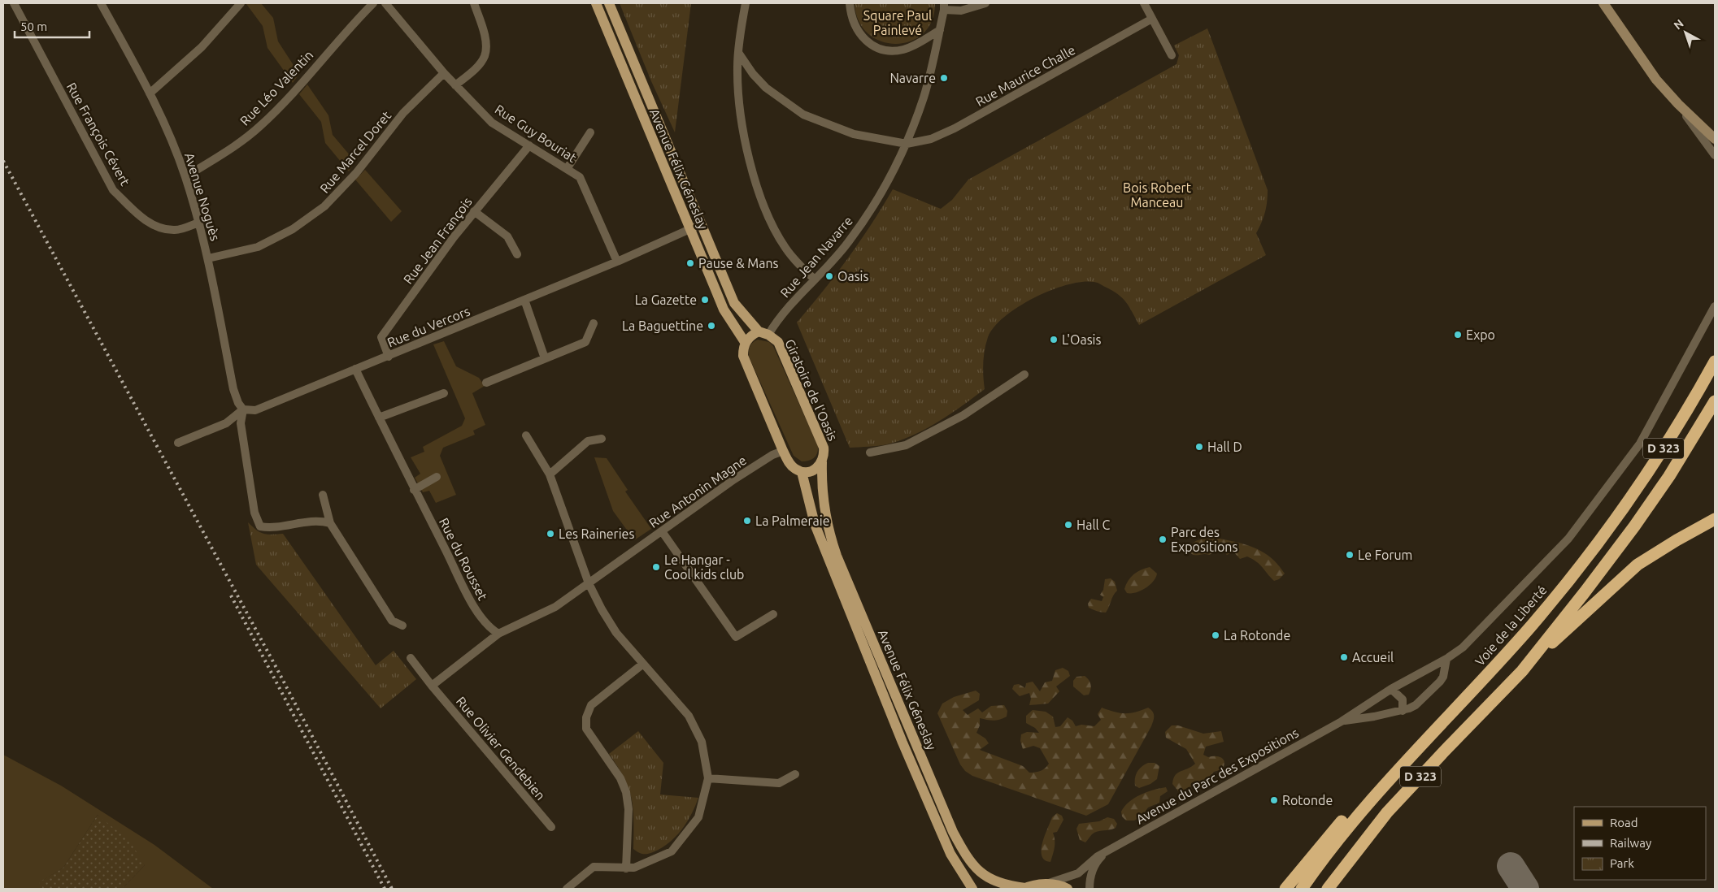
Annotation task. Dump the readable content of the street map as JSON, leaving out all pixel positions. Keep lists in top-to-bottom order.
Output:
{
  "streets": {
    "highway": ["D 323", "Voie de la Liberté"],
    "main road": ["Avenue Félix Géneslay", "Giratoire de l'Oasis"],
    "street": [
      "Rue Maurice Challe",
      "Rue Léo Valentin",
      "Rue Guy Bouriat",
      "Rue François Cévert",
      "Rue Marcel Doret",
      "Avenue Noguès",
      "Rue Jean François",
      "Rue Jean Navarre",
      "Rue du Vercors",
      "Rue Antonin Magne",
      "Rue du Rousset",
      "Rue Olivier Gendebien",
      "Avenue du Parc des Expositions"
    ]
  },
  "crossings": [
    ["Rue Maurice Challe", "Rue Jean Navarre"],
    ["Rue Léo Valentin", "Avenue Noguès"],
    ["Rue Guy Bouriat", "Rue Marcel Doret"],
    ["Rue Guy Bouriat", "Rue Jean François"],
    ["Rue Guy Bouriat", "Rue du Vercors"],
    ["Rue François Cévert", "Avenue Noguès"],
    ["Rue Marcel Doret", "Avenue Noguès"],
    ["Avenue Félix Géneslay", "Rue du Vercors"],
    ["Avenue Félix Géneslay", "Giratoire de l'Oasis"],
    ["Avenue Félix Géneslay", "Avenue du Parc des Expositions"],
    ["Avenue Noguès", "Rue du Vercors"],
    ["Rue Jean François", "Rue du Vercors"],
    ["Rue Jean Navarre", "Giratoire de l'Oasis"],
    ["Rue du Vercors", "Rue du Rousset"]
  ],
  "parks": ["Square Paul Painlevé", "Bois Robert Manceau"],
  "places": [
    "Navarre",
    "Pause & Mans",
    "Oasis",
    "La Gazette",
    "La Baguettine",
    "Expo",
    "L'Oasis",
    "Hall D",
    "La Palmeraie",
    "Hall C",
    "Les Raineries",
    "Parc des Expositions",
    "Le Forum",
    "Le Hangar - Cool kids club",
    "La Rotonde",
    "Accueil",
    "Rotonde"
  ],
  "legend": ["Road", "Railway", "Park"],
  "scale_bar": "50 m",
  "north": "top left"
}
